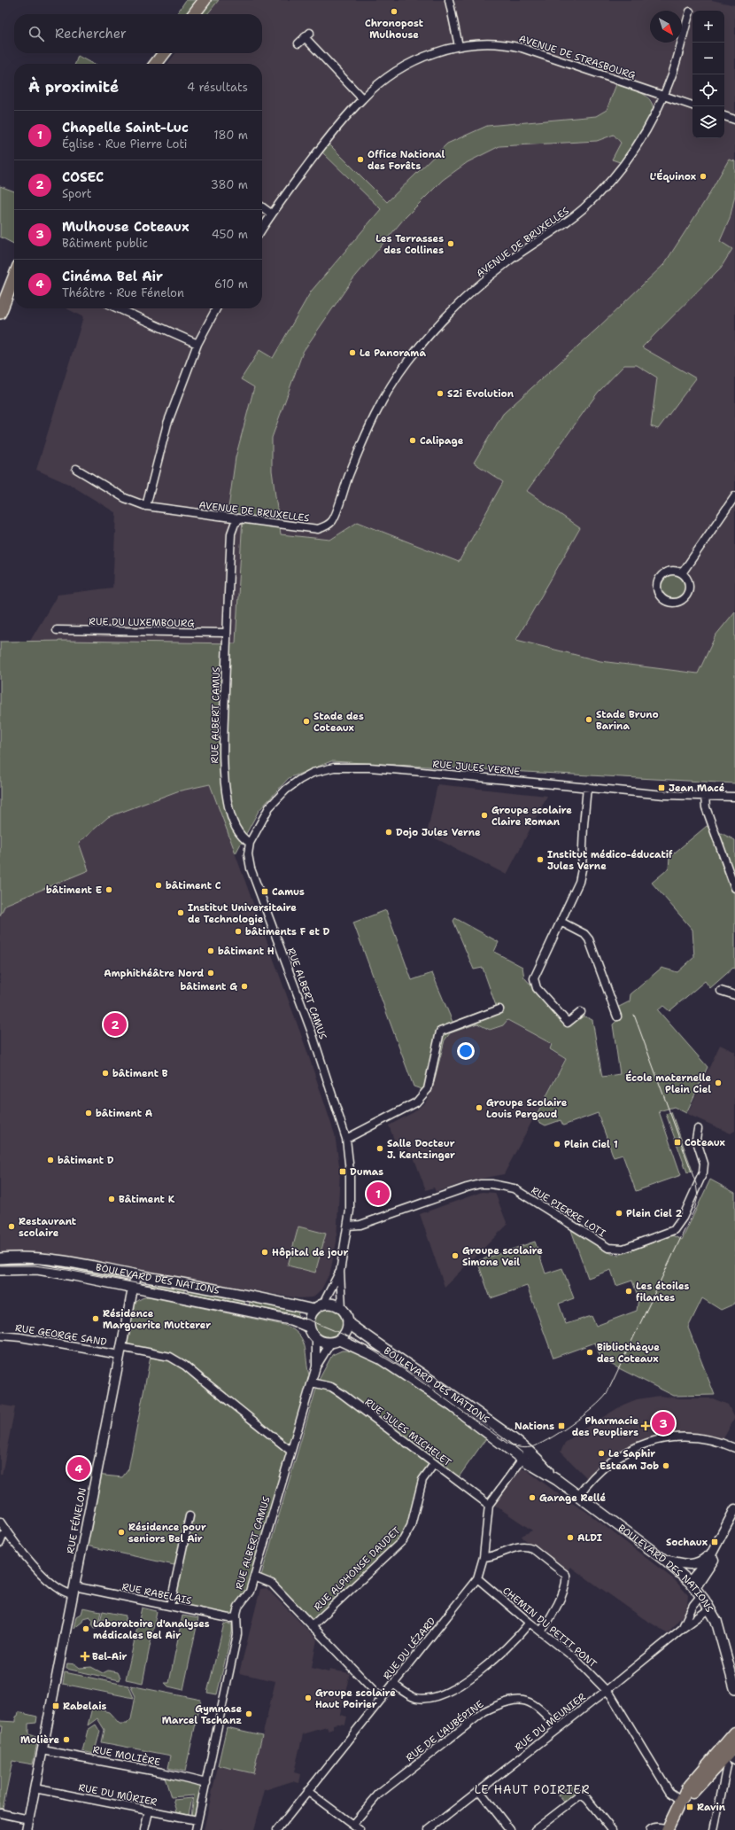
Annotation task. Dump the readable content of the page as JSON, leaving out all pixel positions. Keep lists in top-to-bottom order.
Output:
{
  "streets": {
    "main road": ["BOULEVARD DES NATIONS"],
    "street": [
      "AVENUE DE STRASBOURG",
      "AVENUE DE BRUXELLES",
      "RUE DU LUXEMBOURG",
      "RUE ALBERT CAMUS",
      "RUE JULES VERNE",
      "RUE PIERRE LOTI",
      "RUE GEORGE SAND",
      "RUE JULES MICHELET",
      "RUE FÉNELON",
      "RUE ALPHONSE DAUDET",
      "RUE RABELAIS",
      "CHEMIN DU PETIT PONT",
      "RUE DU LÉZARD",
      "RUE DU MEUNIER",
      "RUE DE L'AUBÉPINE",
      "RUE MOLIÈRE",
      "RUE DU MÛRIER"
    ]
  },
  "crossings": [
    ["AVENUE DE STRASBOURG", "AVENUE DE BRUXELLES"],
    ["AVENUE DE BRUXELLES", "RUE ALBERT CAMUS"],
    ["RUE DU LUXEMBOURG", "RUE ALBERT CAMUS"],
    ["RUE ALBERT CAMUS", "RUE JULES VERNE"],
    ["RUE ALBERT CAMUS", "RUE PIERRE LOTI"],
    ["RUE ALBERT CAMUS", "BOULEVARD DES NATIONS"],
    ["RUE ALBERT CAMUS", "RUE GEORGE SAND"],
    ["RUE ALBERT CAMUS", "RUE JULES MICHELET"],
    ["RUE ALBERT CAMUS", "RUE RABELAIS"],
    ["RUE ALBERT CAMUS", "RUE MOLIÈRE"],
    ["RUE ALBERT CAMUS", "RUE DU MÛRIER"],
    ["BOULEVARD DES NATIONS", "RUE FÉNELON"],
    ["BOULEVARD DES NATIONS", "RUE DU MEUNIER"],
    ["RUE GEORGE SAND", "RUE FÉNELON"],
    ["RUE JULES MICHELET", "RUE ALPHONSE DAUDET"],
    ["RUE FÉNELON", "RUE RABELAIS"],
    ["RUE FÉNELON", "RUE MOLIÈRE"],
    ["RUE FÉNELON", "RUE DU MÛRIER"],
    ["CHEMIN DU PETIT PONT", "RUE DU LÉZARD"],
    ["CHEMIN DU PETIT PONT", "RUE DU MEUNIER"],
    ["RUE DU MEUNIER", "RUE DE L'AUBÉPINE"]
  ],
  "districts": ["LE HAUT POIRIER"],
  "places": {
    "other": [
      "Chronopost Mulhouse",
      "Office National des Forêts",
      "L'Équinox",
      "Les Terrasses des Collines",
      "Le Panorama",
      "S2i Evolution",
      "Calipage",
      "Stade Bruno Barina",
      "Stade des Coteaux",
      "Groupe scolaire Claire Roman",
      "Dojo Jules Verne",
      "Institut médico-éducatif Jules Verne",
      "bâtiment C",
      "bâtiment E",
      "Institut Universitaire de Technologie",
      "bâtiments F et D",
      "bâtiment H",
      "Amphithéâtre Nord",
      "bâtiment G",
      "bâtiment B",
      "École maternelle Plein Ciel",
      "Groupe Scolaire Louis Pergaud",
      "bâtiment A",
      "Plein Ciel 1",
      "Salle Docteur J. Kentzinger",
      "bâtiment D",
      "Bâtiment K",
      "Plein Ciel 2",
      "Restaurant scolaire",
      "Hôpital de jour",
      "Groupe scolaire Simone Veil",
      "Les étoiles filantes",
      "Résidence Marguerite Mutterer",
      "Bibliothèque des Coteaux",
      "Le Saphir",
      "Esteam Job",
      "Garage Rellé",
      "Résidence pour seniors Bel Air",
      "ALDI",
      "Laboratoire d'analyses médicales Bel Air",
      "Groupe scolaire Haut Poirier",
      "Gymnase Marcel Tschanz",
      "Molière"
    ],
    "transit": [
      "Jean Macé",
      "Camus",
      "Coteaux",
      "Dumas",
      "Nations",
      "Sochaux",
      "Rabelais",
      "Ravin"
    ],
    "health": ["Pharmacie des Peupliers", "Bel-Air"]
  },
  "north": "bottom right",
  "page": {
    "map_buttons": ["+", "−"],
    "search": "Rechercher",
    "heading": ["À proximité", "4 résultats"],
    "list": [
      {
        "mark": "1",
        "name": "Chapelle Saint-Luc",
        "note": "Église · Rue Pierre Loti",
        "value": "180 m"
      },
      {
        "mark": "2",
        "name": "COSEC",
        "note": "Sport",
        "value": "380 m"
      },
      {
        "mark": "3",
        "name": "Mulhouse Coteaux",
        "note": "Bâtiment public",
        "value": "450 m"
      },
      {
        "mark": "4",
        "name": "Cinéma Bel Air",
        "note": "Théâtre · Rue Fénelon",
        "value": "610 m"
      }
    ],
    "pins": [
      "2",
      "1",
      "3",
      "4"
    ]
  }
}
